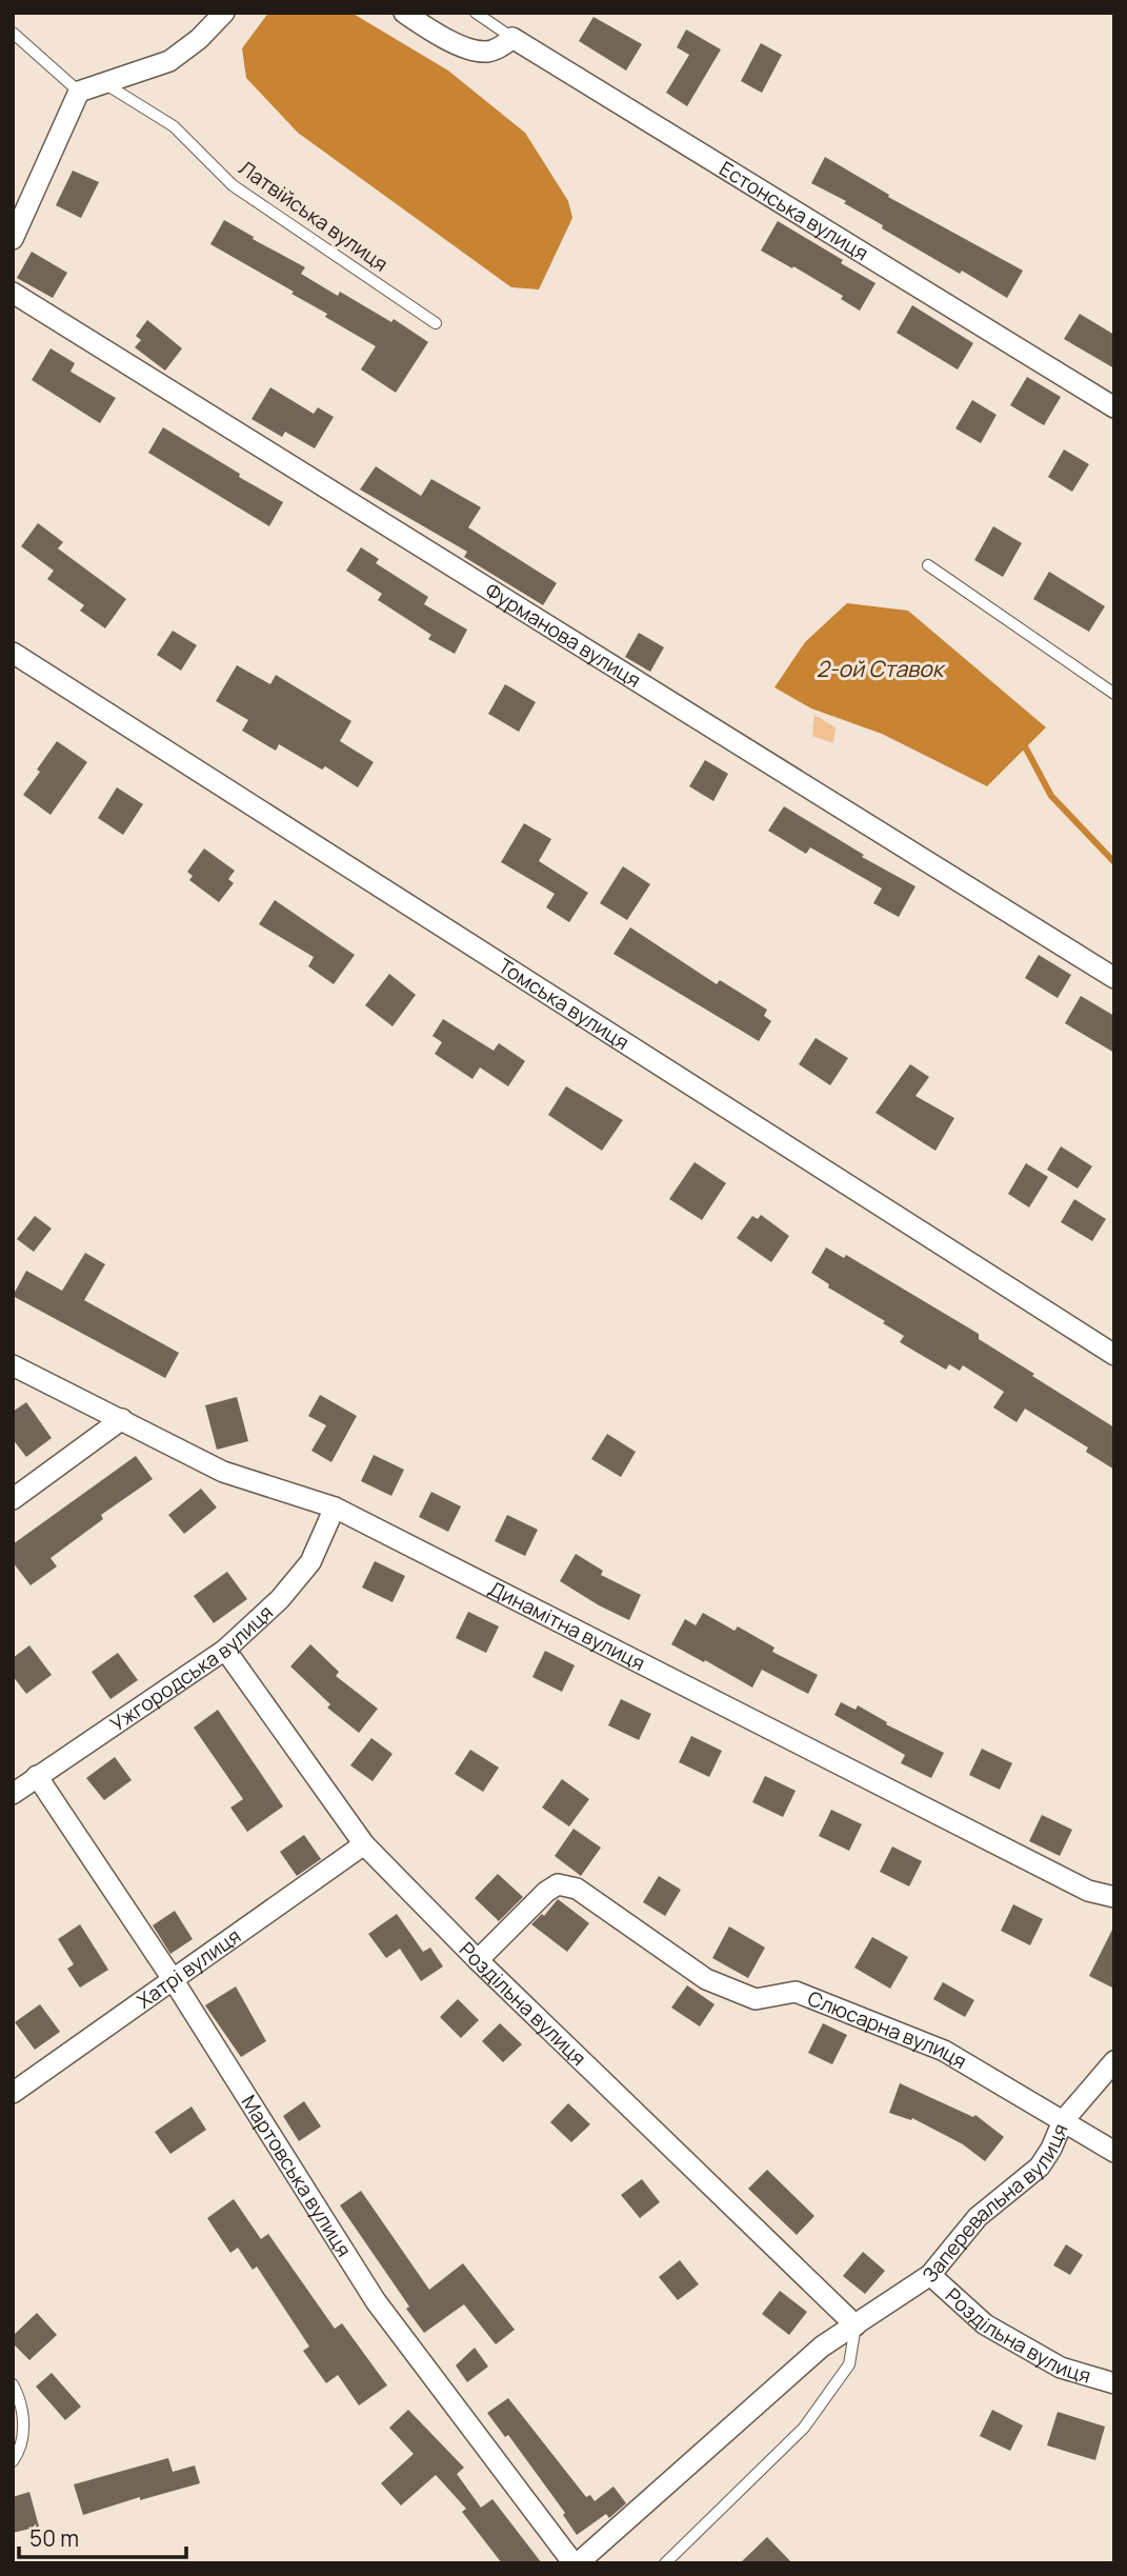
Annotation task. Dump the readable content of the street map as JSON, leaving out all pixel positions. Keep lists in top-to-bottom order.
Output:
{
  "streets": {
    "street": [
      "Естонська вулиця",
      "Фурманова вулиця",
      "Томська вулиця",
      "Динамітна вулиця",
      "Ужгородська вулиця",
      "Хатрі вулиця",
      "Роздільна вулиця",
      "Слюсарна вулиця",
      "Мартовська вулиця",
      "Заперевальна вулиця"
    ],
    "lane": ["Латвiйська вулиця"]
  },
  "crossings": [
    ["Динамітна вулиця", "Ужгородська вулиця"],
    ["Ужгородська вулиця", "Роздільна вулиця"],
    ["Ужгородська вулиця", "Мартовська вулиця"],
    ["Хатрі вулиця", "Роздільна вулиця"],
    ["Хатрі вулиця", "Мартовська вулиця"],
    ["Роздільна вулиця", "Слюсарна вулиця"],
    ["Роздільна вулиця", "Заперевальна вулиця"],
    ["Слюсарна вулиця", "Заперевальна вулиця"],
    ["Мартовська вулиця", "Заперевальна вулиця"]
  ],
  "water": ["2-ой Ставок"],
  "scale_bar": "50 m"
}
